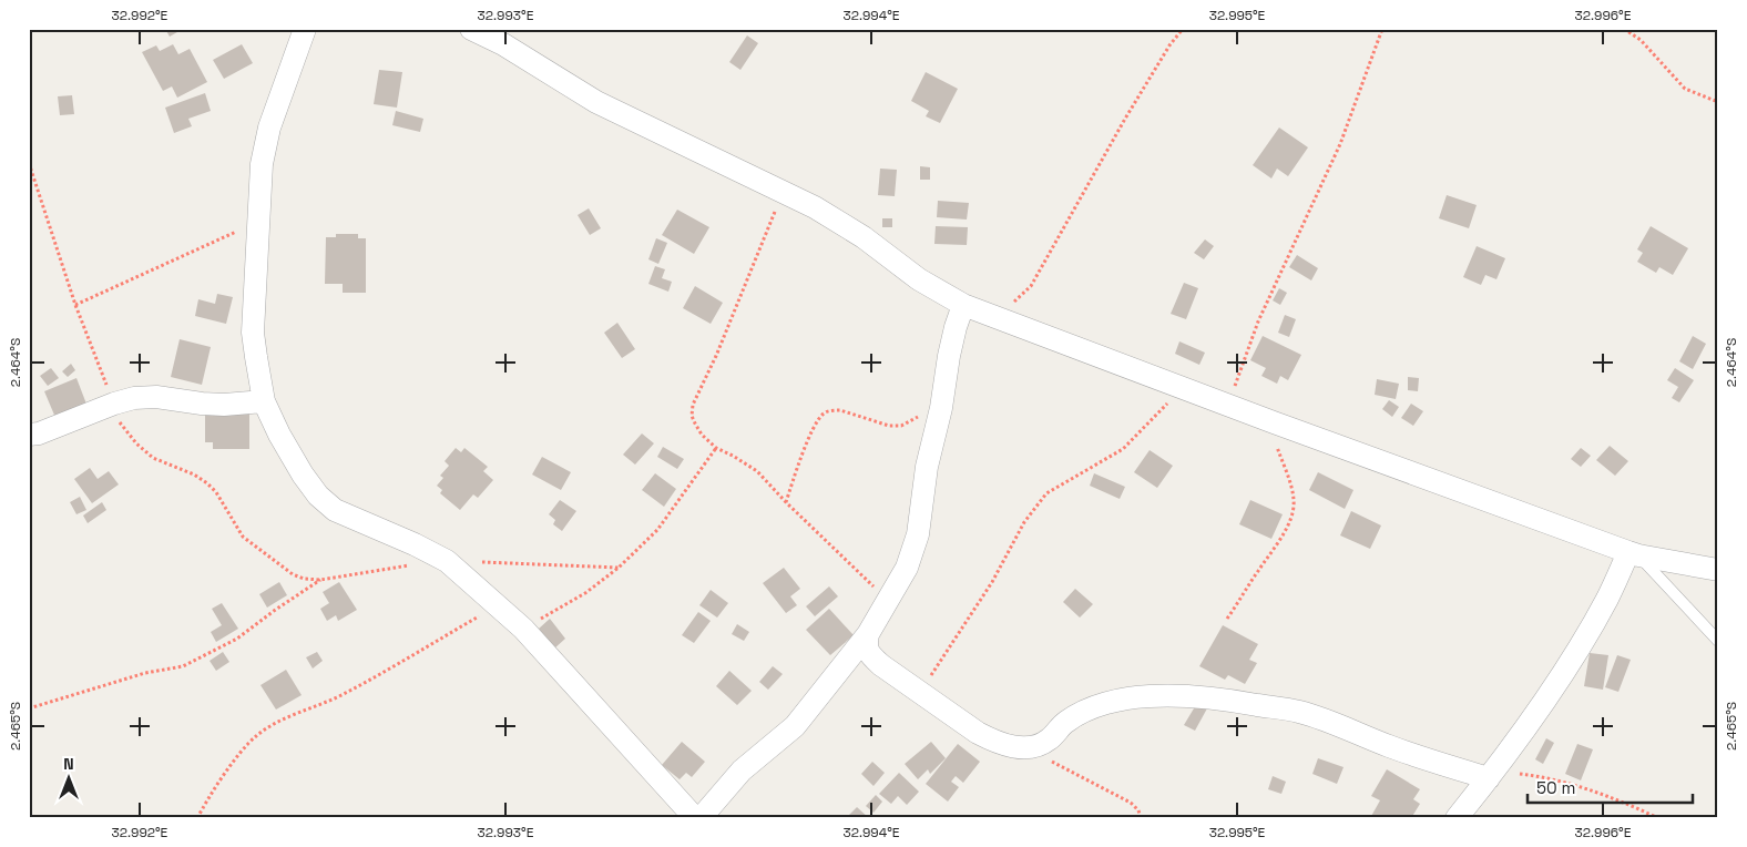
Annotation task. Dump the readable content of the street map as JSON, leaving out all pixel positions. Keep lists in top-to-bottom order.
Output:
{
  "scale_bar": "50 m",
  "north": "top",
  "coordinates": [
    "32.992°E",
    "32.993°E",
    "32.994°E",
    "32.995°E",
    "32.996°E",
    "2.464°S",
    "2.465°S"
  ]
}
